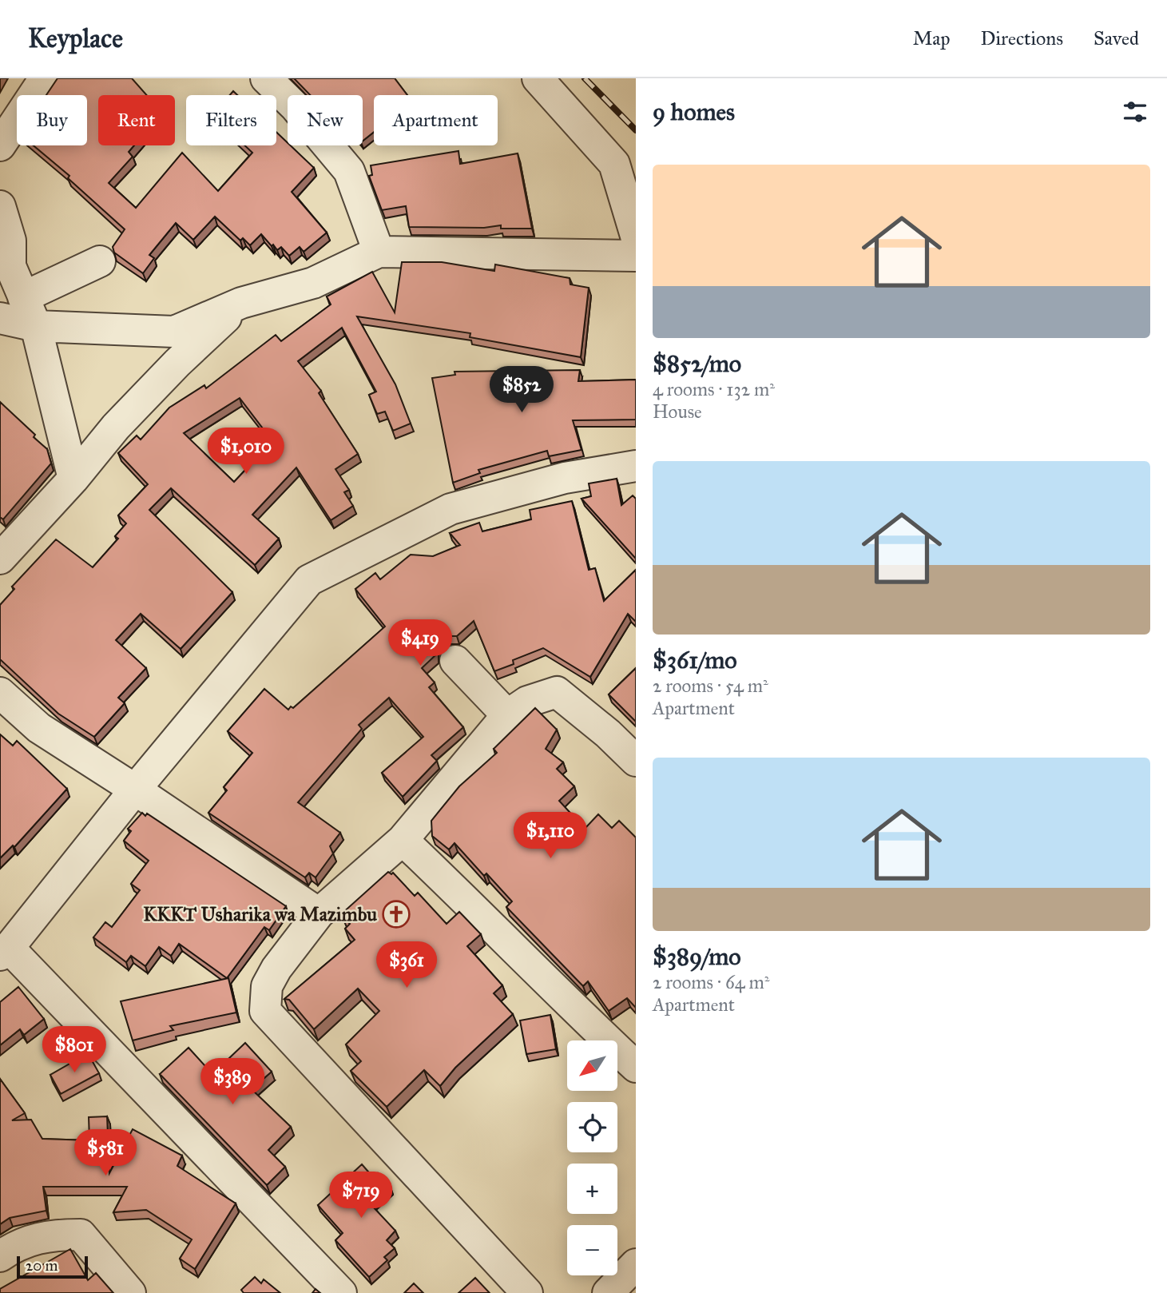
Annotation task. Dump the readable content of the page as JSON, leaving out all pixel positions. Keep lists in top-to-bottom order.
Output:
{
  "places": {
    "church": ["KKKT Usharika wa Mazimbu"]
  },
  "scale_bar": "20 m",
  "north": "bottom left",
  "page": {
    "header": "Keyplace",
    "nav": ["Map", "Directions", "Saved"],
    "heading": "9 homes",
    "chip": [
      "Buy",
      "Rent",
      "Filters",
      "New",
      "Apartment"
    ],
    "list": [
      {
        "name": "$852/mo",
        "note": "4 rooms · 132 m² · House"
      },
      {
        "name": "$361/mo",
        "note": "2 rooms · 54 m² · Apartment"
      },
      {
        "name": "$389/mo",
        "note": "2 rooms · 64 m² · Apartment"
      }
    ],
    "price": [
      "$852",
      "$1,010",
      "$419",
      "$1,110",
      "$361",
      "$801",
      "$389",
      "$581",
      "$719"
    ],
    "map_buttons": ["+", "−"],
    "scale": "20 m"
  }
}
